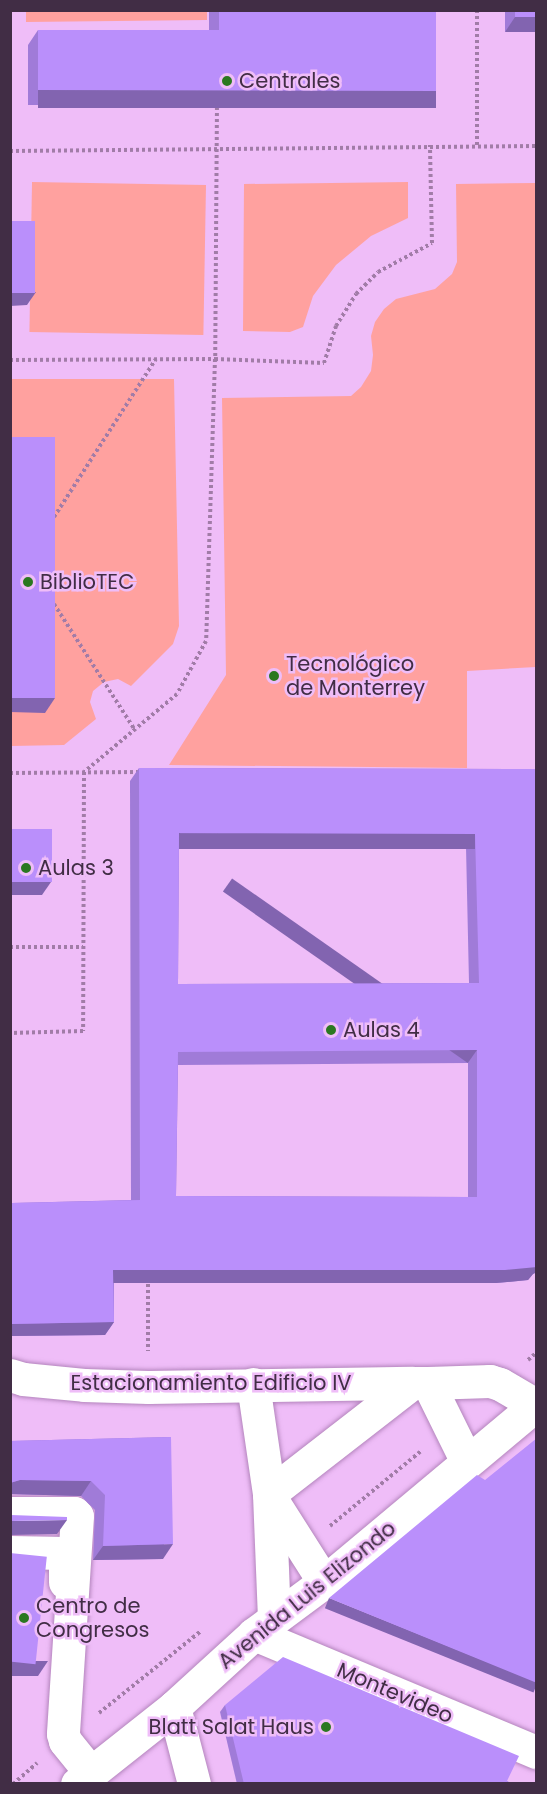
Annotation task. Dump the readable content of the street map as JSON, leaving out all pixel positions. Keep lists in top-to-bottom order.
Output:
{
  "streets": {
    "street": ["Estacionamiento Edificio IV", "Avenida Luis Elizondo", "Montevideo"]
  },
  "crossings": [
    ["Estacionamiento Edificio IV", "Avenida Luis Elizondo"],
    ["Avenida Luis Elizondo", "Montevideo"]
  ],
  "places": [
    "Centrales",
    "BiblioTEC",
    "Tecnológico de Monterrey",
    "Aulas 3",
    "Aulas 4",
    "Centro de Congresos",
    "Blatt Salat Haus"
  ]
}
